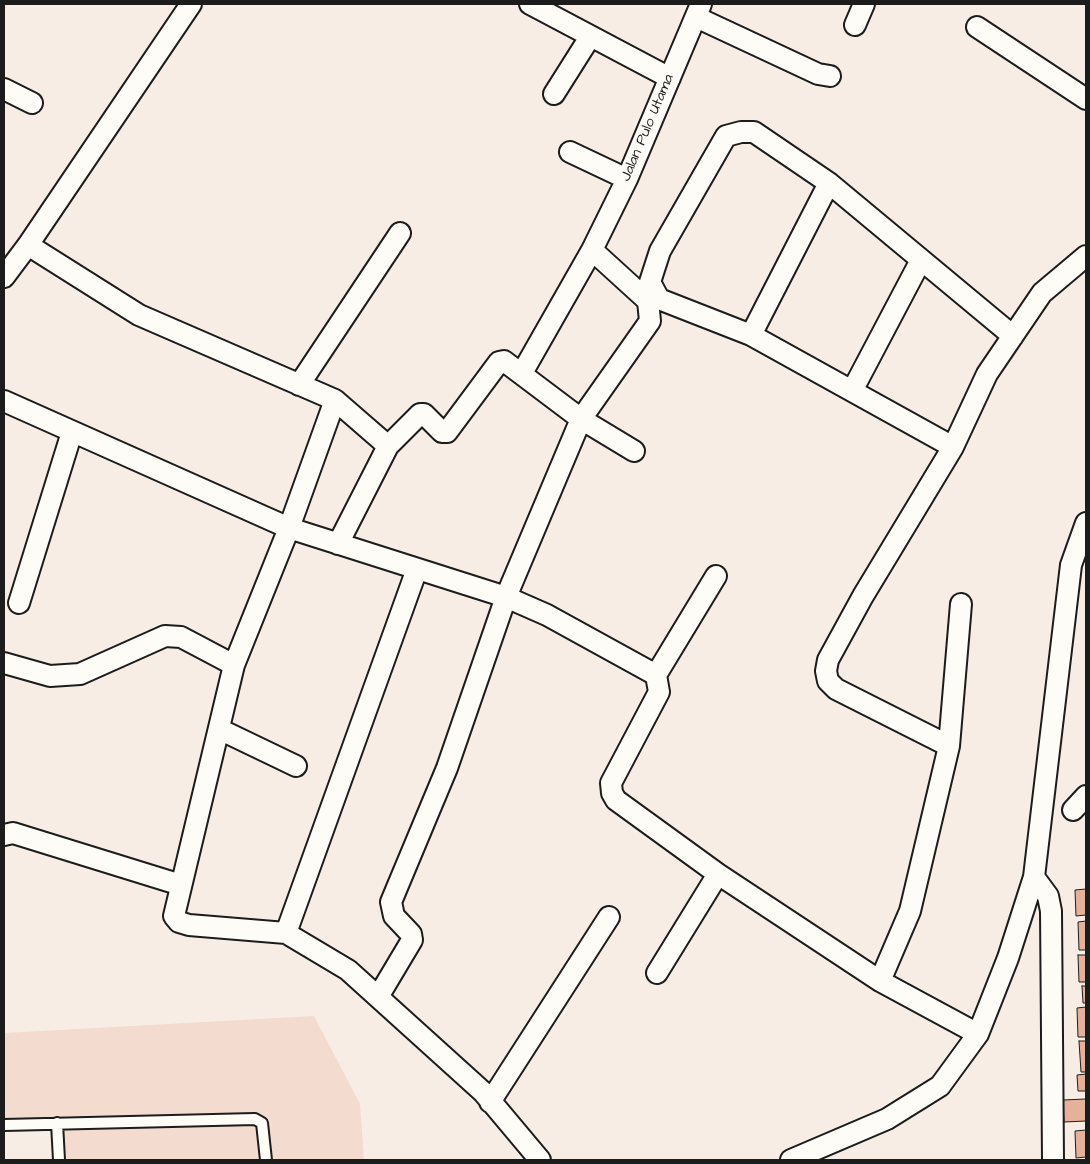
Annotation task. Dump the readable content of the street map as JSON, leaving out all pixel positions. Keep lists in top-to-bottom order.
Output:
{
  "streets": {
    "street": ["Jalan Pulo Utama"]
  }
}
